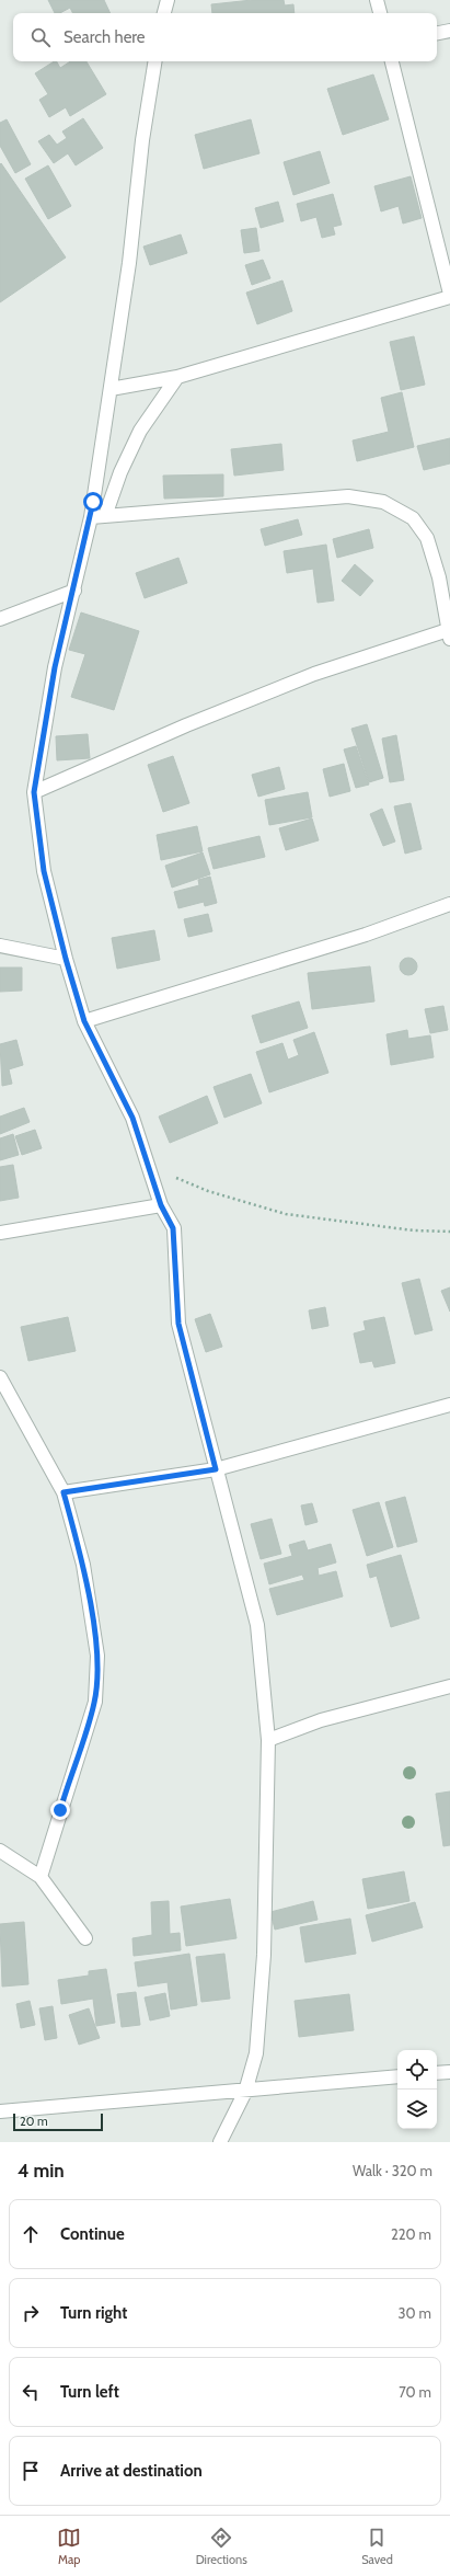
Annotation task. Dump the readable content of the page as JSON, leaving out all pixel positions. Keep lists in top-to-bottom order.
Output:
{
  "scale_bar": "20 m",
  "page": {
    "search": "Search here",
    "scale": "20 m",
    "heading": ["4 min", "Walk · 320 m"],
    "list": [
      ["Continue", "220 m"],
      ["Turn right", "30 m"],
      ["Turn left", "70 m"],
      "Arrive at destination"
    ],
    "nav": ["Map", "Directions", "Saved"]
  }
}
